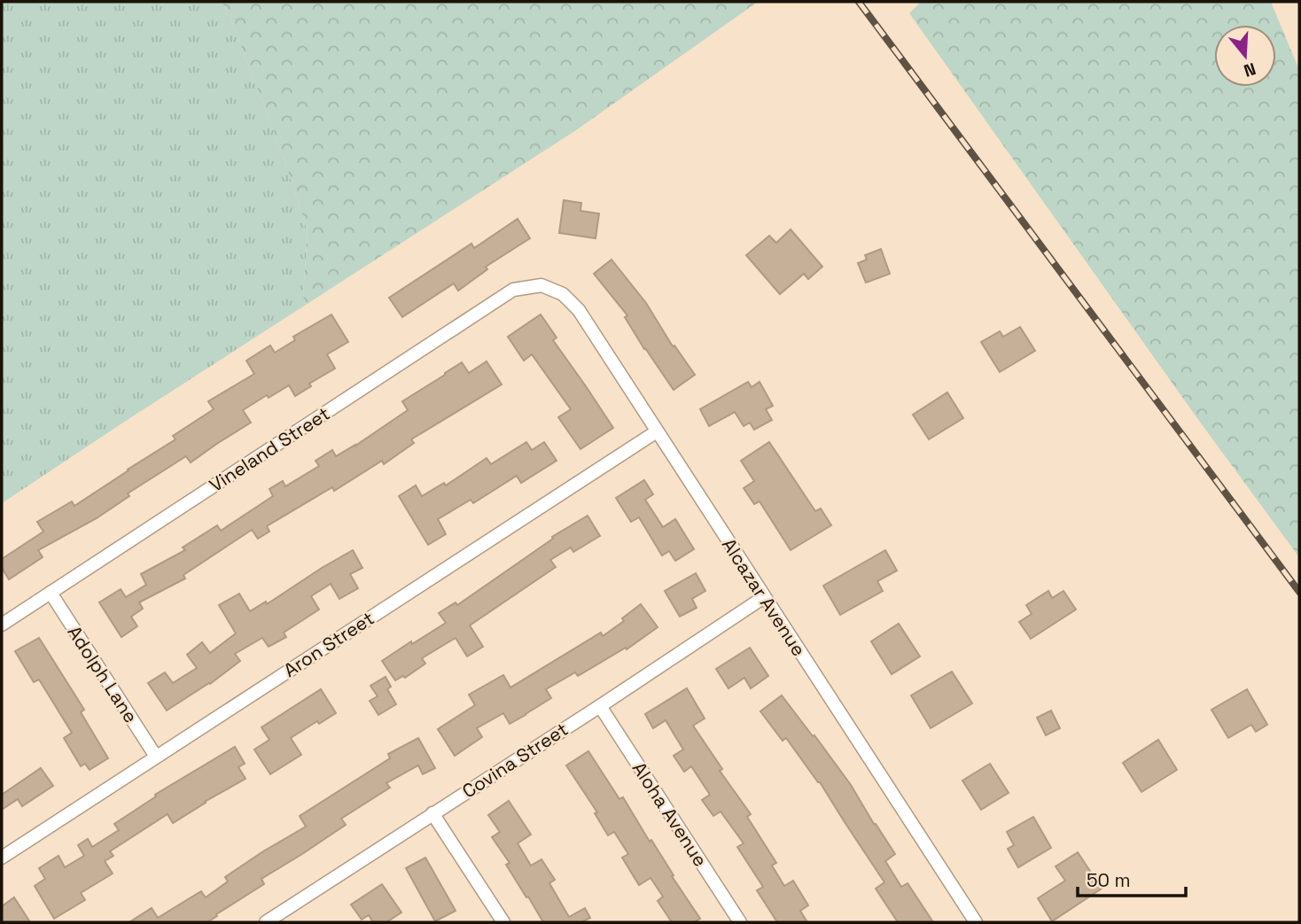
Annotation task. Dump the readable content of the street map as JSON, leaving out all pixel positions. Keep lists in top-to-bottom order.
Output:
{
  "streets": {
    "street": [
      "Vineland Street",
      "Alcazar Avenue",
      "Aron Street",
      "Adolph Lane",
      "Covina Street",
      "Aloha Avenue"
    ]
  },
  "crossings": [
    ["Vineland Street", "Alcazar Avenue"],
    ["Vineland Street", "Adolph Lane"],
    ["Alcazar Avenue", "Aron Street"],
    ["Alcazar Avenue", "Covina Street"],
    ["Aron Street", "Adolph Lane"],
    ["Covina Street", "Aloha Avenue"]
  ],
  "scale_bar": "50 m",
  "north": "bottom"
}
